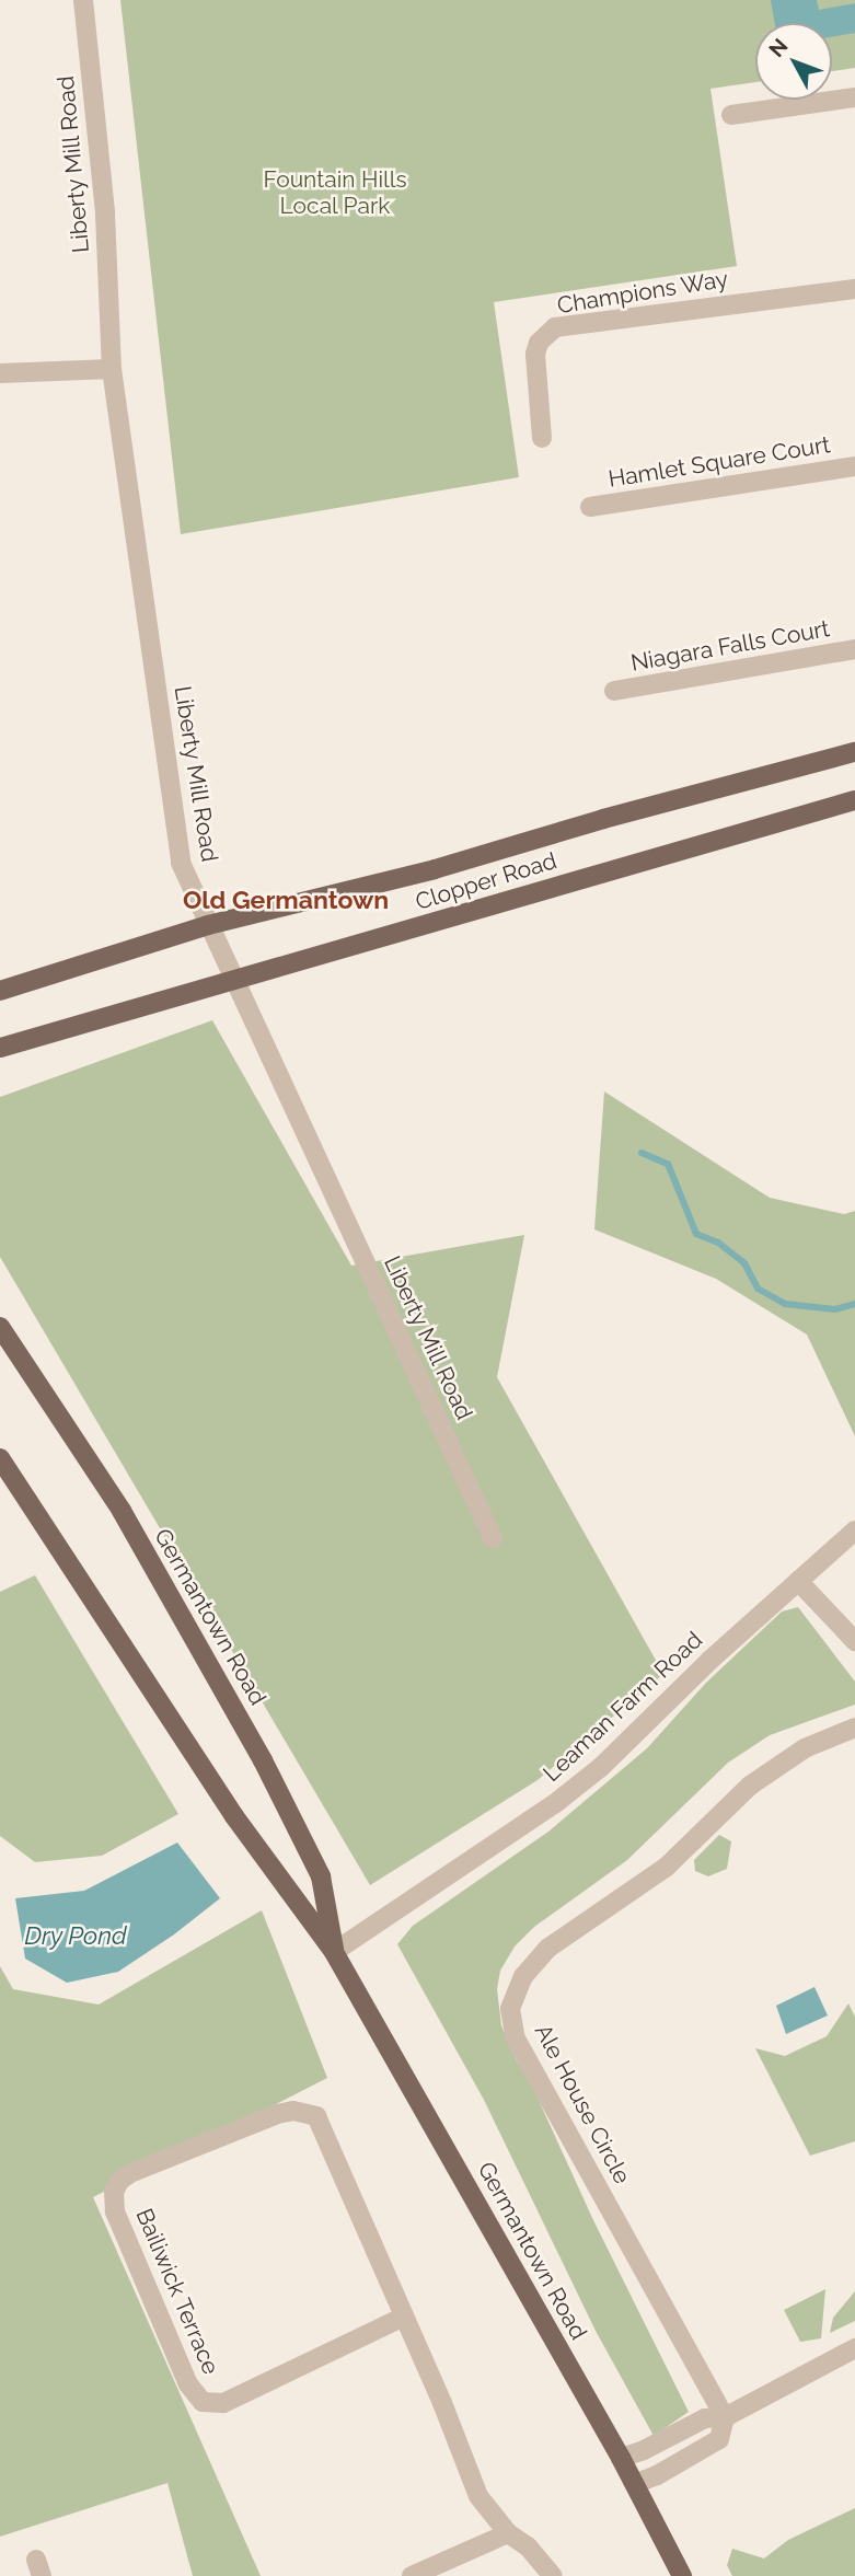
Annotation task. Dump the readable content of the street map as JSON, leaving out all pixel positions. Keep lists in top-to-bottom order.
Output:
{
  "streets": {
    "main road": ["Clopper Road", "Germantown Road"],
    "street": [
      "Liberty Mill Road",
      "Champions Way",
      "Hamlet Square Court",
      "Niagara Falls Court",
      "Leaman Farm Road",
      "Ale House Circle",
      "Bailiwick Terrace"
    ]
  },
  "crossings": [
    ["Liberty Mill Road", "Clopper Road"],
    ["Germantown Road", "Leaman Farm Road"]
  ],
  "districts": ["Old Germantown"],
  "water": ["Dry Pond"],
  "parks": ["Fountain Hills Local Park"],
  "north": "top left"
}
